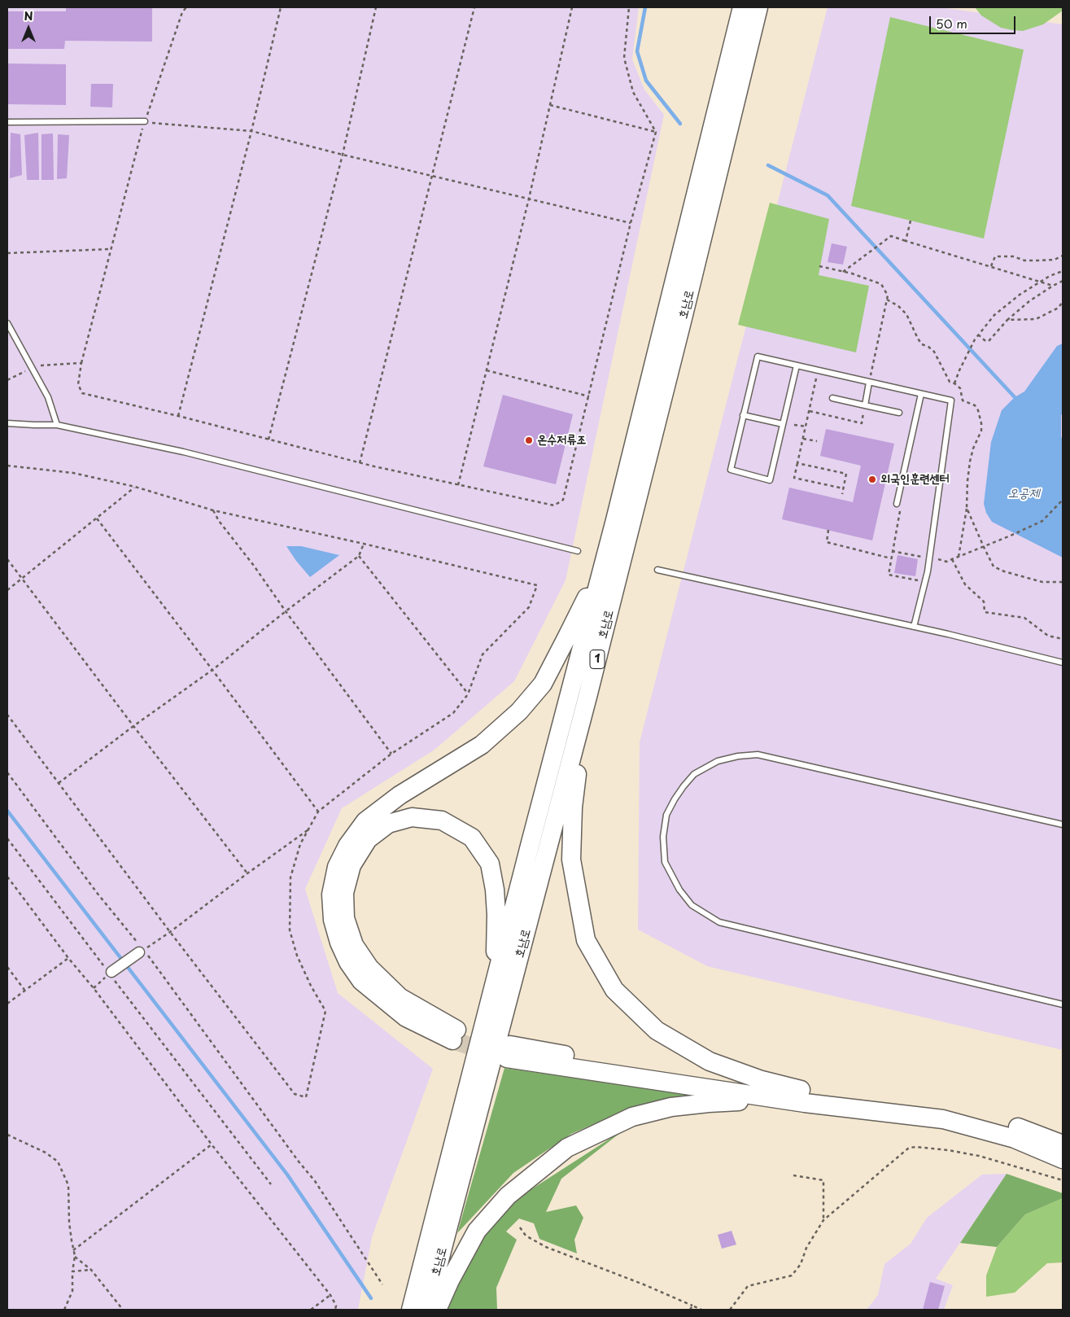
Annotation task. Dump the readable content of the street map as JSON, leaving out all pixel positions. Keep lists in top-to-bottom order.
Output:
{
  "streets": {
    "highway": ["호남로", "1"]
  },
  "water": ["오공제"],
  "places": ["온수저류조", "외국인훈련센터"],
  "scale_bar": "50 m",
  "north": "top"
}
